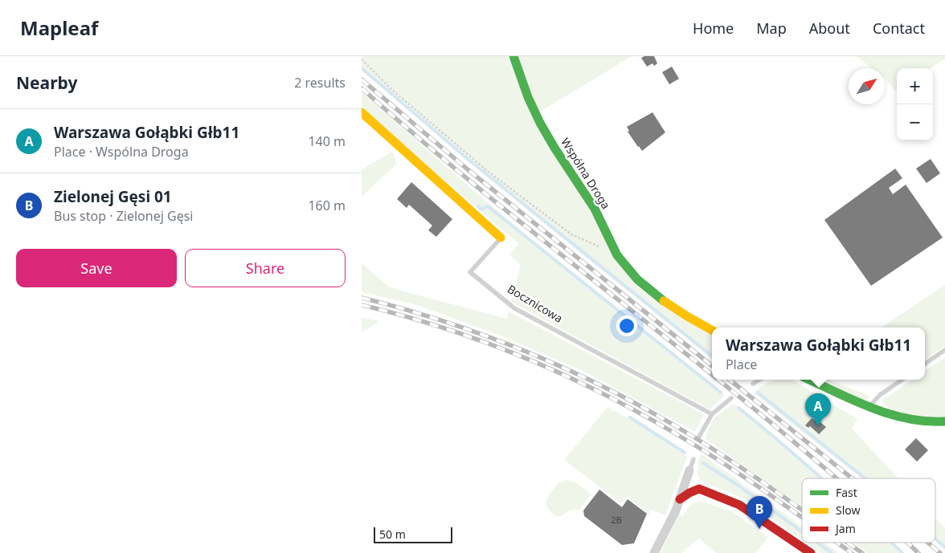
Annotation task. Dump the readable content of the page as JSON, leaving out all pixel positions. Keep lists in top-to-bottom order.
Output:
{
  "streets": {
    "street": ["Wspólna Droga", "Bocznicowa"]
  },
  "house_numbers": ["2B"],
  "legend": ["Fast", "Slow", "Jam"],
  "scale_bar": "50 m",
  "north": "top right",
  "page": {
    "header": "Mapleaf",
    "nav": [
      "Home",
      "Map",
      "About",
      "Contact"
    ],
    "heading": ["Nearby", "2 results"],
    "map_buttons": ["+", "−"],
    "list": [
      {
        "mark": "A",
        "name": "Warszawa Gołąbki Głb11",
        "note": "Place · Wspólna Droga",
        "value": "140 m"
      },
      {
        "mark": "B",
        "name": "Zielonej Gęsi 01",
        "note": "Bus stop · Zielonej Gęsi",
        "value": "160 m"
      }
    ],
    "buttons": ["Save", "Share"],
    "popup": ["Warszawa Gołąbki Głb11", "Place"],
    "pins": ["A", "B"],
    "scale": "50 m"
  }
}
